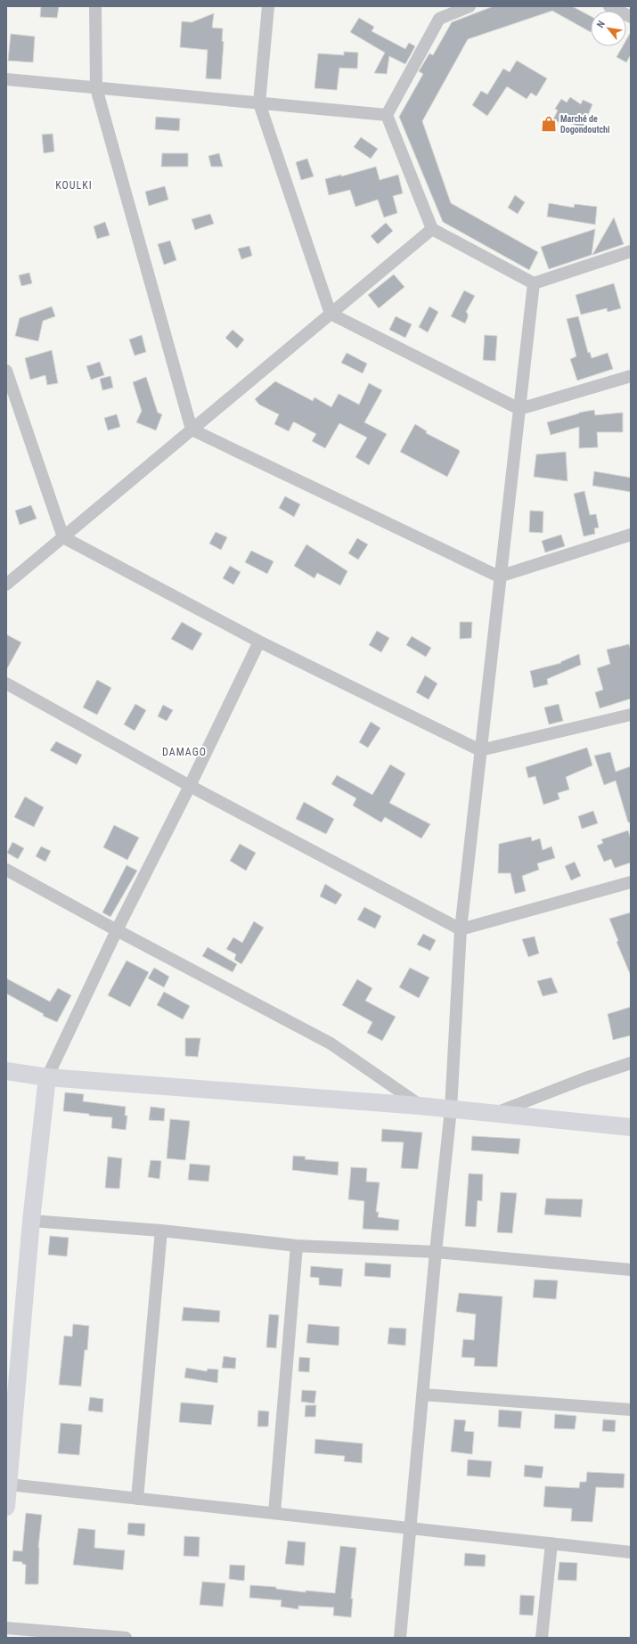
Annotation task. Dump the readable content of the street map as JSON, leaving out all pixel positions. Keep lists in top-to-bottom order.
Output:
{
  "districts": ["KOULKI", "DAMAGO"],
  "places": {
    "shop": ["Marché de Dogondoutchi"]
  },
  "north": "top left"
}
